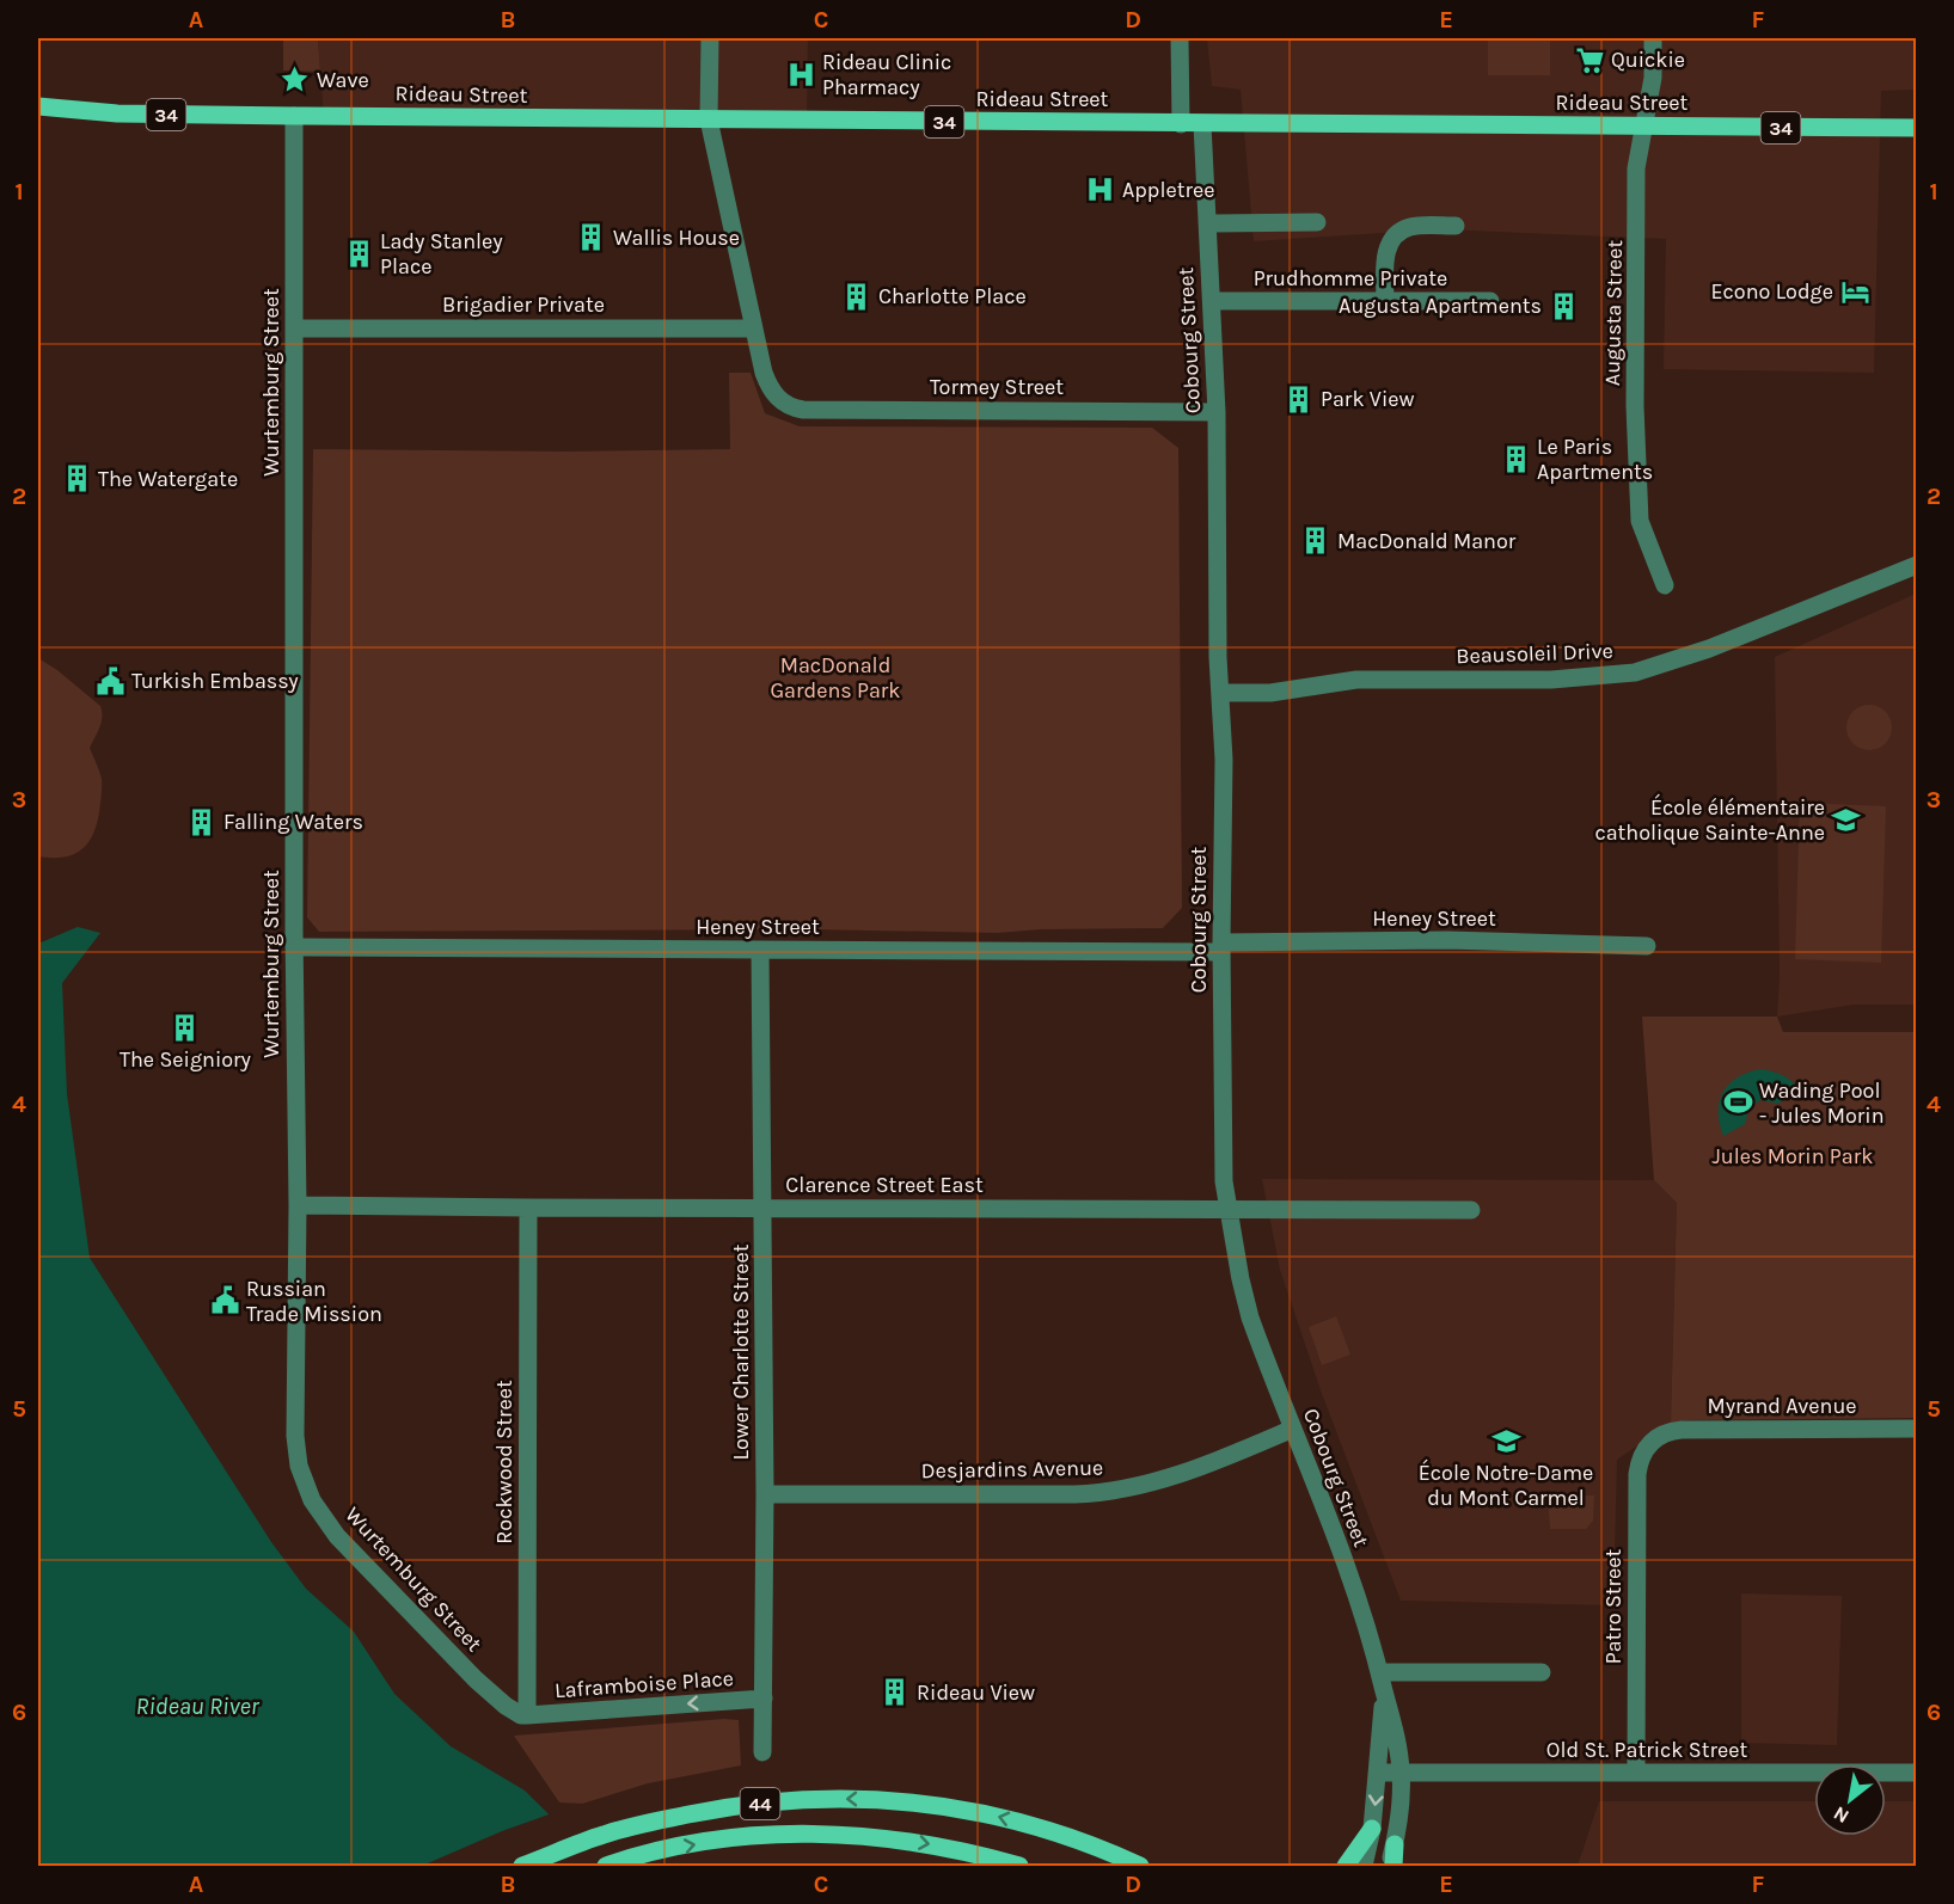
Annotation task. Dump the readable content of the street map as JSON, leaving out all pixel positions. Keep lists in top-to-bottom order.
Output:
{
  "streets": {
    "main road": ["Rideau Street", "34", "44"],
    "street": [
      "Prudhomme Private",
      "Brigadier Private",
      "Augusta Street",
      "Cobourg Street",
      "Wurtemburg Street",
      "Tormey Street",
      "Beausoleil Drive",
      "Heney Street",
      "Clarence Street East",
      "Lower Charlotte Street",
      "Myrand Avenue",
      "Rockwood Street",
      "Desjardins Avenue",
      "Patro Street",
      "Laframboise Place",
      "Old St. Patrick Street"
    ]
  },
  "crossings": [
    ["Rideau Street", "Augusta Street"],
    ["Rideau Street", "Cobourg Street"],
    ["Rideau Street", "Wurtemburg Street"],
    ["Prudhomme Private", "Cobourg Street"],
    ["Brigadier Private", "Wurtemburg Street"],
    ["Brigadier Private", "Tormey Street"],
    ["Cobourg Street", "Tormey Street"],
    ["Cobourg Street", "Beausoleil Drive"],
    ["Cobourg Street", "Heney Street"],
    ["Cobourg Street", "Clarence Street East"],
    ["Cobourg Street", "Desjardins Avenue"],
    ["Cobourg Street", "Old St. Patrick Street"],
    ["Wurtemburg Street", "Heney Street"],
    ["Wurtemburg Street", "Clarence Street East"],
    ["Wurtemburg Street", "Rockwood Street"],
    ["Wurtemburg Street", "Laframboise Place"],
    ["Heney Street", "Lower Charlotte Street"],
    ["Clarence Street East", "Lower Charlotte Street"],
    ["Clarence Street East", "Rockwood Street"],
    ["Lower Charlotte Street", "Desjardins Avenue"],
    ["Lower Charlotte Street", "Laframboise Place"],
    ["Myrand Avenue", "Patro Street"],
    ["Rockwood Street", "Laframboise Place"],
    ["Patro Street", "Old St. Patrick Street"]
  ],
  "one_way": ["Laframboise Place"],
  "water": ["Rideau River"],
  "parks": ["MacDonald Gardens Park", "Jules Morin Park"],
  "places": {
    "supermarket": ["Quickie"],
    "hospital": ["Rideau Clinic Pharmacy", "Appletree"],
    "place": ["Wave"],
    "building": [
      "Wallis House",
      "Lady Stanley Place",
      "Charlotte Place",
      "Augusta Apartments",
      "Park View",
      "Le Paris Apartments",
      "The Watergate",
      "MacDonald Manor",
      "Falling Waters",
      "The Seigniory",
      "Rideau View"
    ],
    "hotel": ["Econo Lodge"],
    "public building": ["Turkish Embassy", "Russian Trade Mission"],
    "school or university": ["École élémentaire catholique Sainte-Anne", "École Notre-Dame du Mont Carmel"],
    "sports": ["Wading Pool - Jules Morin"]
  },
  "north": "bottom left",
  "grid": {
    "columns": [
      "A",
      "B",
      "C",
      "D",
      "E",
      "F"
    ],
    "rows": [
      "1",
      "2",
      "3",
      "4",
      "5",
      "6"
    ]
  }
}
